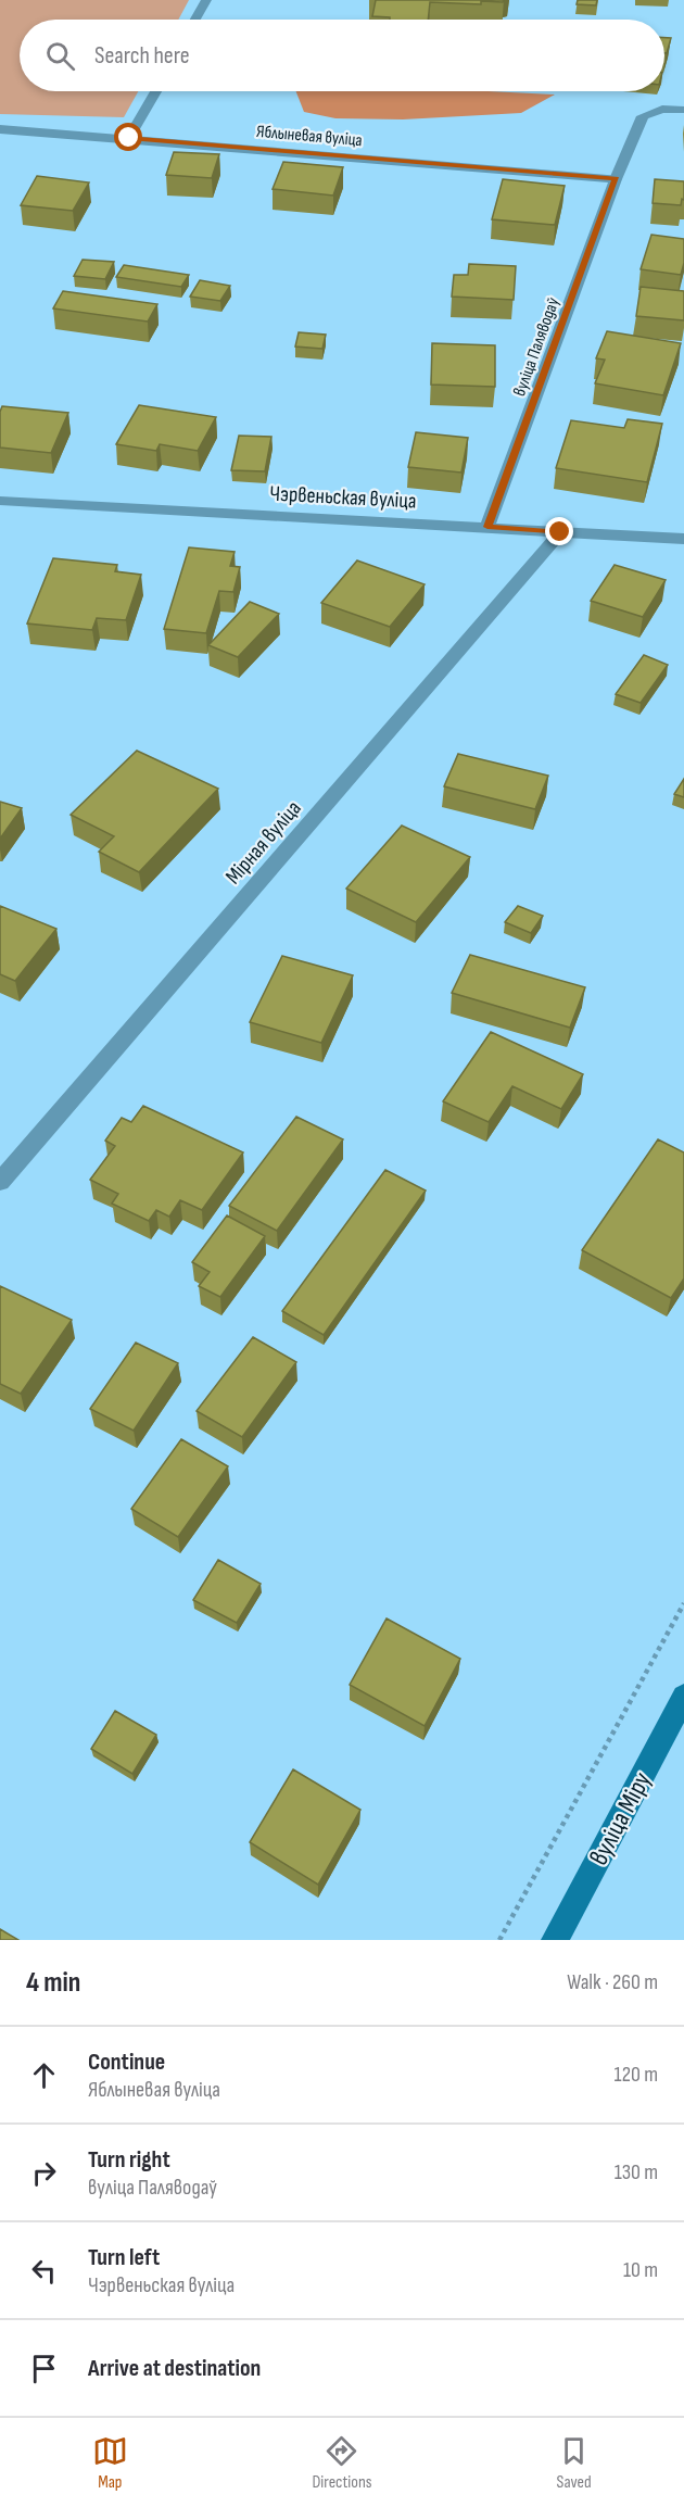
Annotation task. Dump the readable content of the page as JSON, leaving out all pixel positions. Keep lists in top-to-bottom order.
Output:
{
  "streets": {
    "street": [
      "Яблыневая вуліца",
      "вуліца Паляводаў",
      "Чэрвеньская вуліца",
      "Мірная вуліца",
      "вуліца Міру"
    ]
  },
  "crossings": [
    ["Яблыневая вуліца", "вуліца Паляводаў"],
    ["вуліца Паляводаў", "Чэрвеньская вуліца"],
    ["Чэрвеньская вуліца", "Мірная вуліца"]
  ],
  "page": {
    "search": "Search here",
    "heading": ["4 min", "Walk · 260 m"],
    "list": [
      ["Continue", "Яблыневая вуліца", "120 m"],
      ["Turn right", "вуліца Паляводаў", "130 m"],
      ["Turn left", "Чэрвеньская вуліца", "10 m"],
      "Arrive at destination"
    ],
    "nav": ["Map", "Directions", "Saved"]
  }
}
